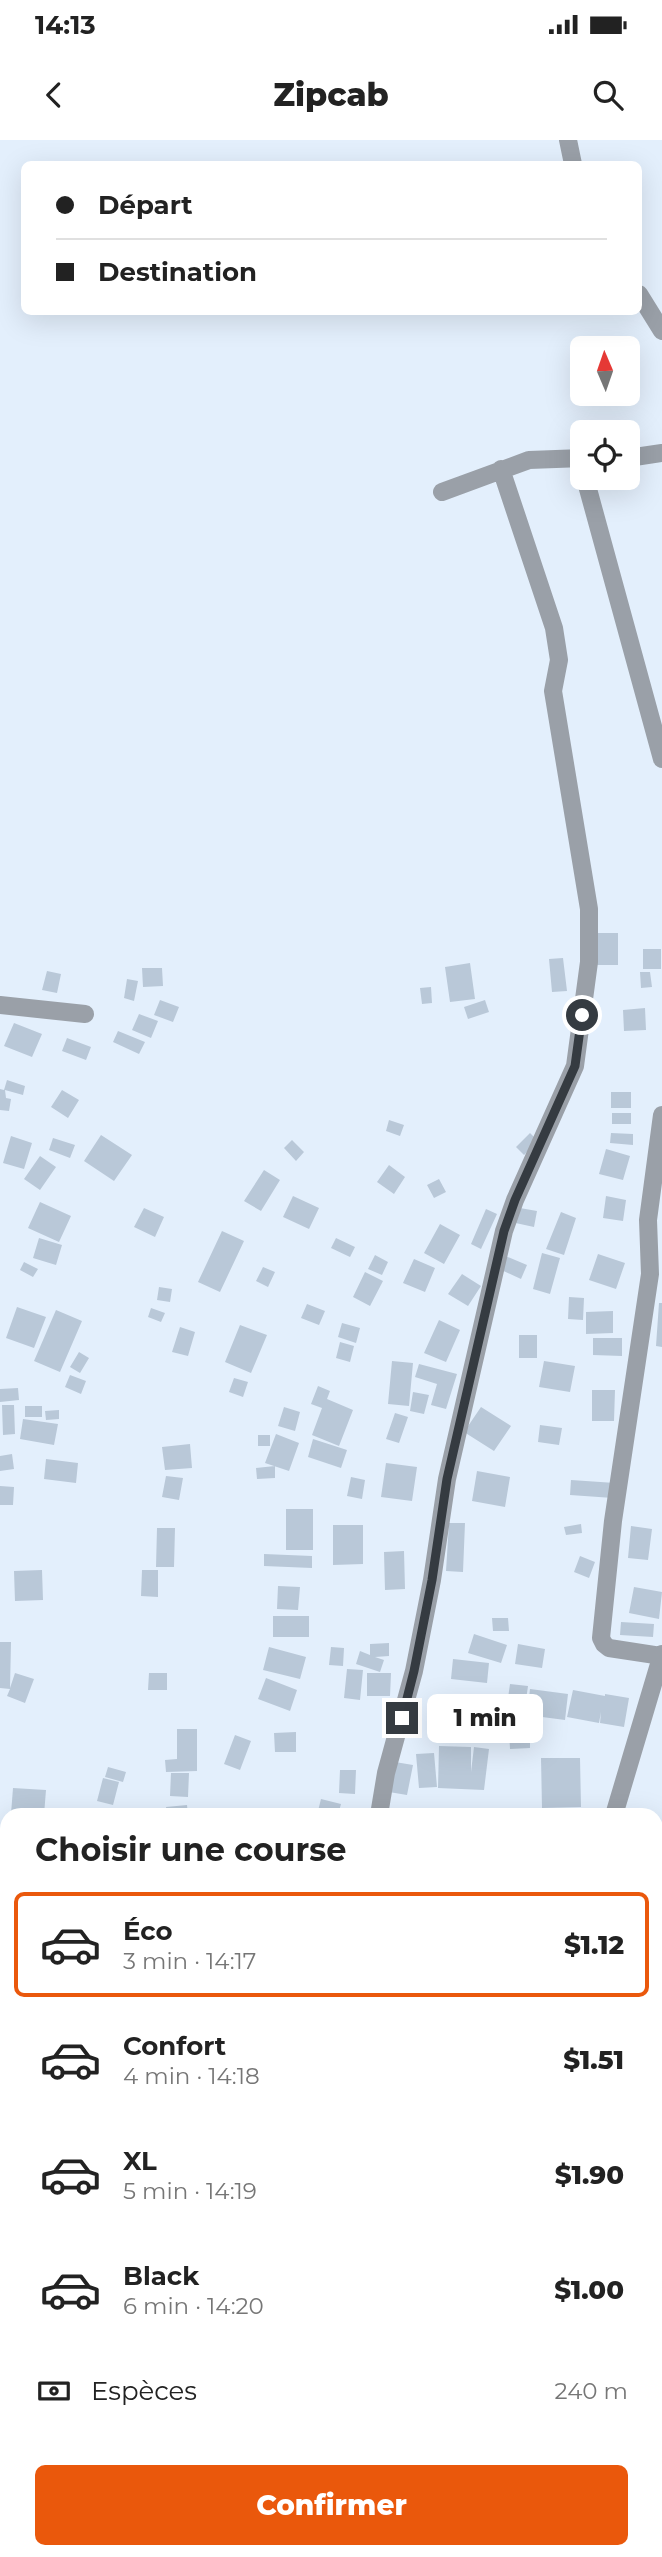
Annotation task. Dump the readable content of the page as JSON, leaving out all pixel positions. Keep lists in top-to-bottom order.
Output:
{
  "north": "top",
  "page": {
    "status": "14:13",
    "header": "Zipcab",
    "banner": ["Départ", "Destination"],
    "bubble": "1 min",
    "heading": "Choisir une course",
    "list": [
      {
        "name": "Éco",
        "note": "3 min · 14:17",
        "value": "$1.12"
      },
      {
        "name": "Confort",
        "note": "4 min · 14:18",
        "value": "$1.51"
      },
      {
        "name": "XL",
        "note": "5 min · 14:19",
        "value": "$1.90"
      },
      {
        "name": "Black",
        "note": "6 min · 14:20",
        "value": "$1.00"
      }
    ],
    "pay": ["Espèces", "240 m"],
    "buttons": "Confirmer"
  }
}
